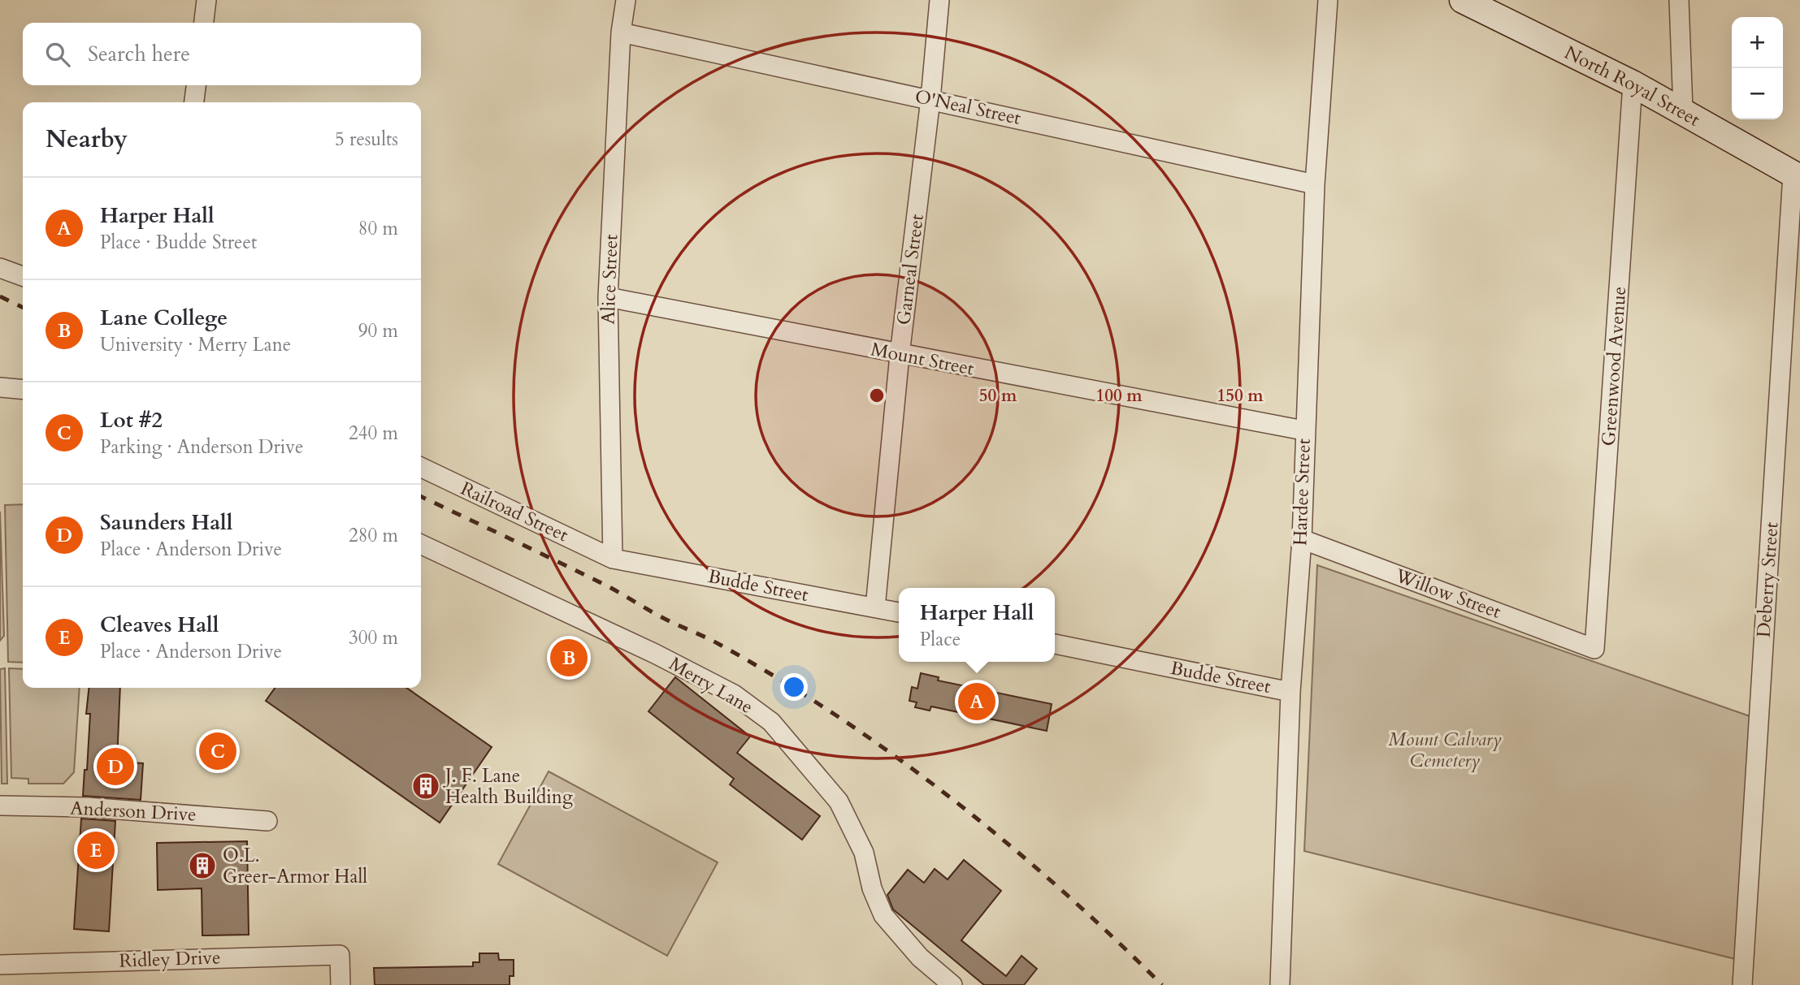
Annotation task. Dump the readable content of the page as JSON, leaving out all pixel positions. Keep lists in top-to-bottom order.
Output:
{
  "streets": {
    "main road": ["North Royal Street"],
    "street": [
      "O'Neal Street",
      "Garneal Street",
      "Alice Street",
      "Mount Street",
      "Greenwood Avenue",
      "Hardee Street",
      "Railroad Street",
      "Deberry Street",
      "Budde Street",
      "Willow Street",
      "Merry Lane",
      "Anderson Drive",
      "Ridley Drive"
    ]
  },
  "crossings": [
    ["North Royal Street", "Greenwood Avenue"],
    ["North Royal Street", "Deberry Street"],
    ["O'Neal Street", "Garneal Street"],
    ["O'Neal Street", "Alice Street"],
    ["O'Neal Street", "Hardee Street"],
    ["Garneal Street", "Mount Street"],
    ["Garneal Street", "Budde Street"],
    ["Alice Street", "Mount Street"],
    ["Alice Street", "Railroad Street"],
    ["Alice Street", "Budde Street"],
    ["Mount Street", "Hardee Street"],
    ["Greenwood Avenue", "Willow Street"],
    ["Hardee Street", "Budde Street"],
    ["Hardee Street", "Willow Street"],
    ["Railroad Street", "Budde Street"]
  ],
  "parks": ["Mount Calvary Cemetery"],
  "places": {
    "building": ["J. F. Lane Health Building", "O.L. Greer-Armor Hall"]
  },
  "page": {
    "map_buttons": ["+", "−"],
    "search": "Search here",
    "heading": ["Nearby", "5 results"],
    "list": [
      {
        "mark": "A",
        "name": "Harper Hall",
        "note": "Place · Budde Street",
        "value": "80 m"
      },
      {
        "mark": "B",
        "name": "Lane College",
        "note": "University · Merry Lane",
        "value": "90 m"
      },
      {
        "mark": "C",
        "name": "Lot #2",
        "note": "Parking · Anderson Drive",
        "value": "240 m"
      },
      {
        "mark": "D",
        "name": "Saunders Hall",
        "note": "Place · Anderson Drive",
        "value": "280 m"
      },
      {
        "mark": "E",
        "name": "Cleaves Hall",
        "note": "Place · Anderson Drive",
        "value": "300 m"
      }
    ],
    "popup": ["Harper Hall", "Place"],
    "pins": [
      "B",
      "A",
      "C",
      "D",
      "E"
    ]
  },
  "rings": ["50 m", "100 m", "150 m"]
}
